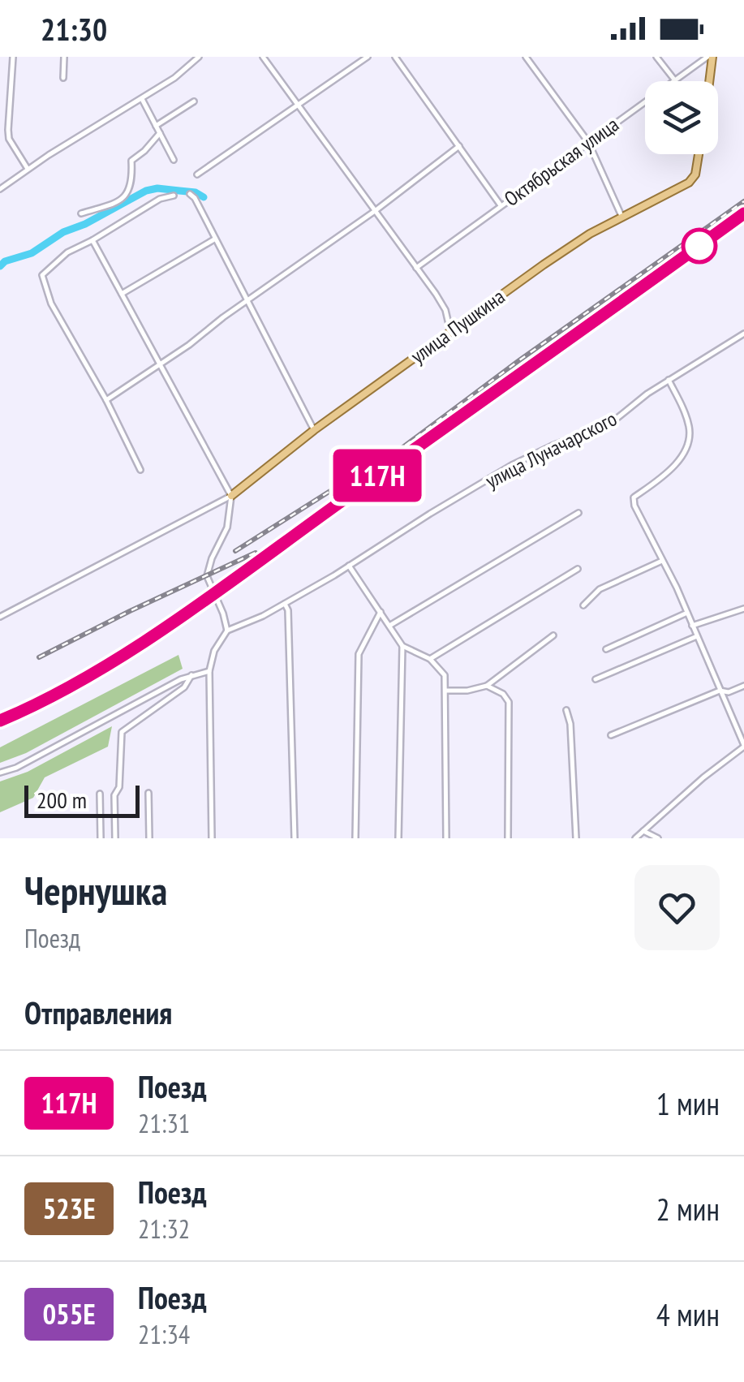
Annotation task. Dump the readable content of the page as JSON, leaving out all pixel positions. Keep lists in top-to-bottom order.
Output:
{
  "streets": {
    "main road": ["улица Пушкина"],
    "street": ["Октябрьская улица", "улица Луначарского"]
  },
  "scale_bar": "200 m",
  "page": {
    "status": "21:30",
    "on_map": "117Н",
    "scale": "200 m",
    "heading": [
      ["Чернушка", "Поезд"],
      "Отправления"
    ],
    "list": [
      {
        "mark": "117Н",
        "name": "Поезд",
        "note": "21:31",
        "value": "1 мин"
      },
      {
        "mark": "523Е",
        "name": "Поезд",
        "note": "21:32",
        "value": "2 мин"
      },
      {
        "mark": "055Е",
        "name": "Поезд",
        "note": "21:34",
        "value": "4 мин"
      }
    ]
  }
}
